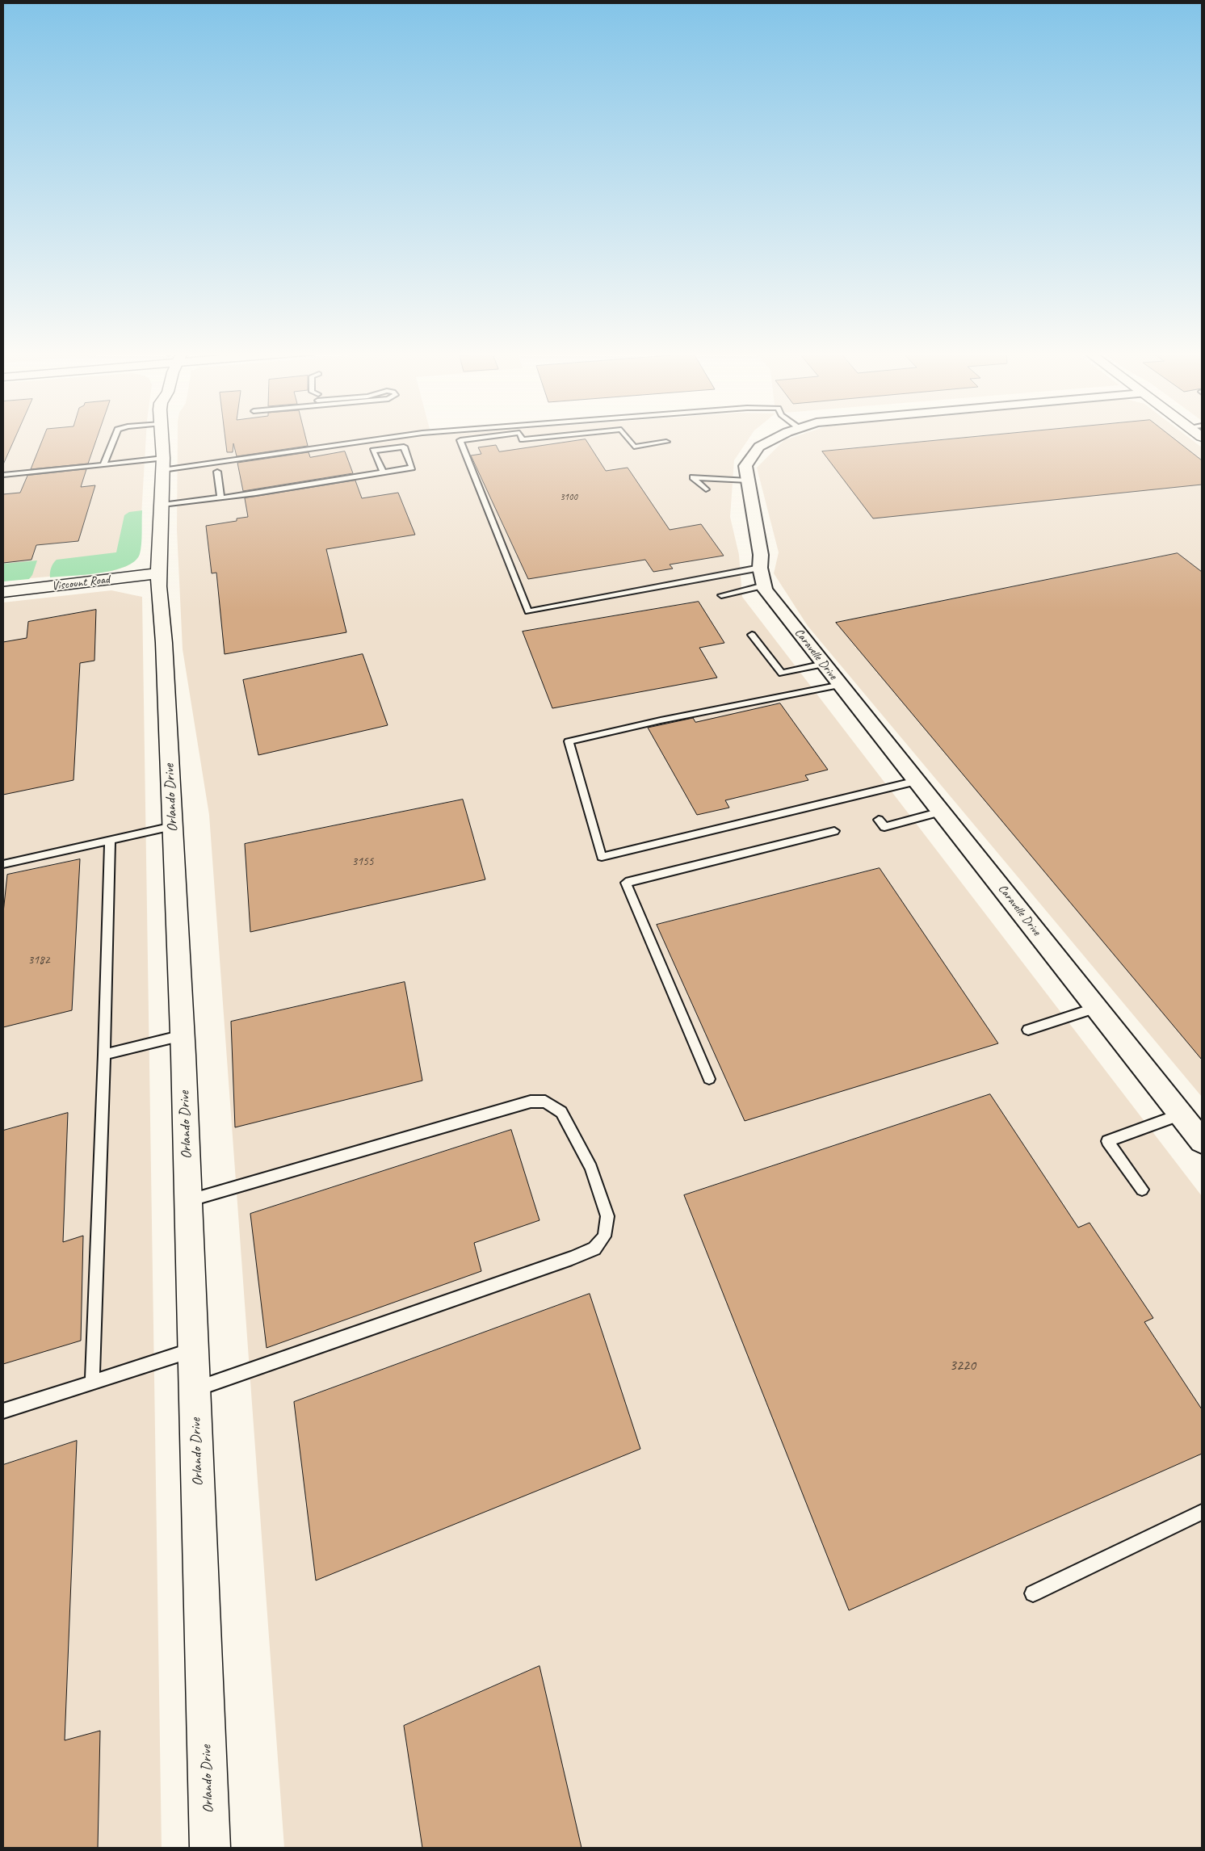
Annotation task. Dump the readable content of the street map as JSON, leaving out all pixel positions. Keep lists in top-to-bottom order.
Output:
{
  "streets": {
    "street": ["Viscount Road", "Caravelle Drive", "Orlando Drive"]
  },
  "crossings": [
    ["Viscount Road", "Orlando Drive"]
  ],
  "house_numbers": [
    "3100",
    "3155",
    "3182",
    "3220"
  ]
}
